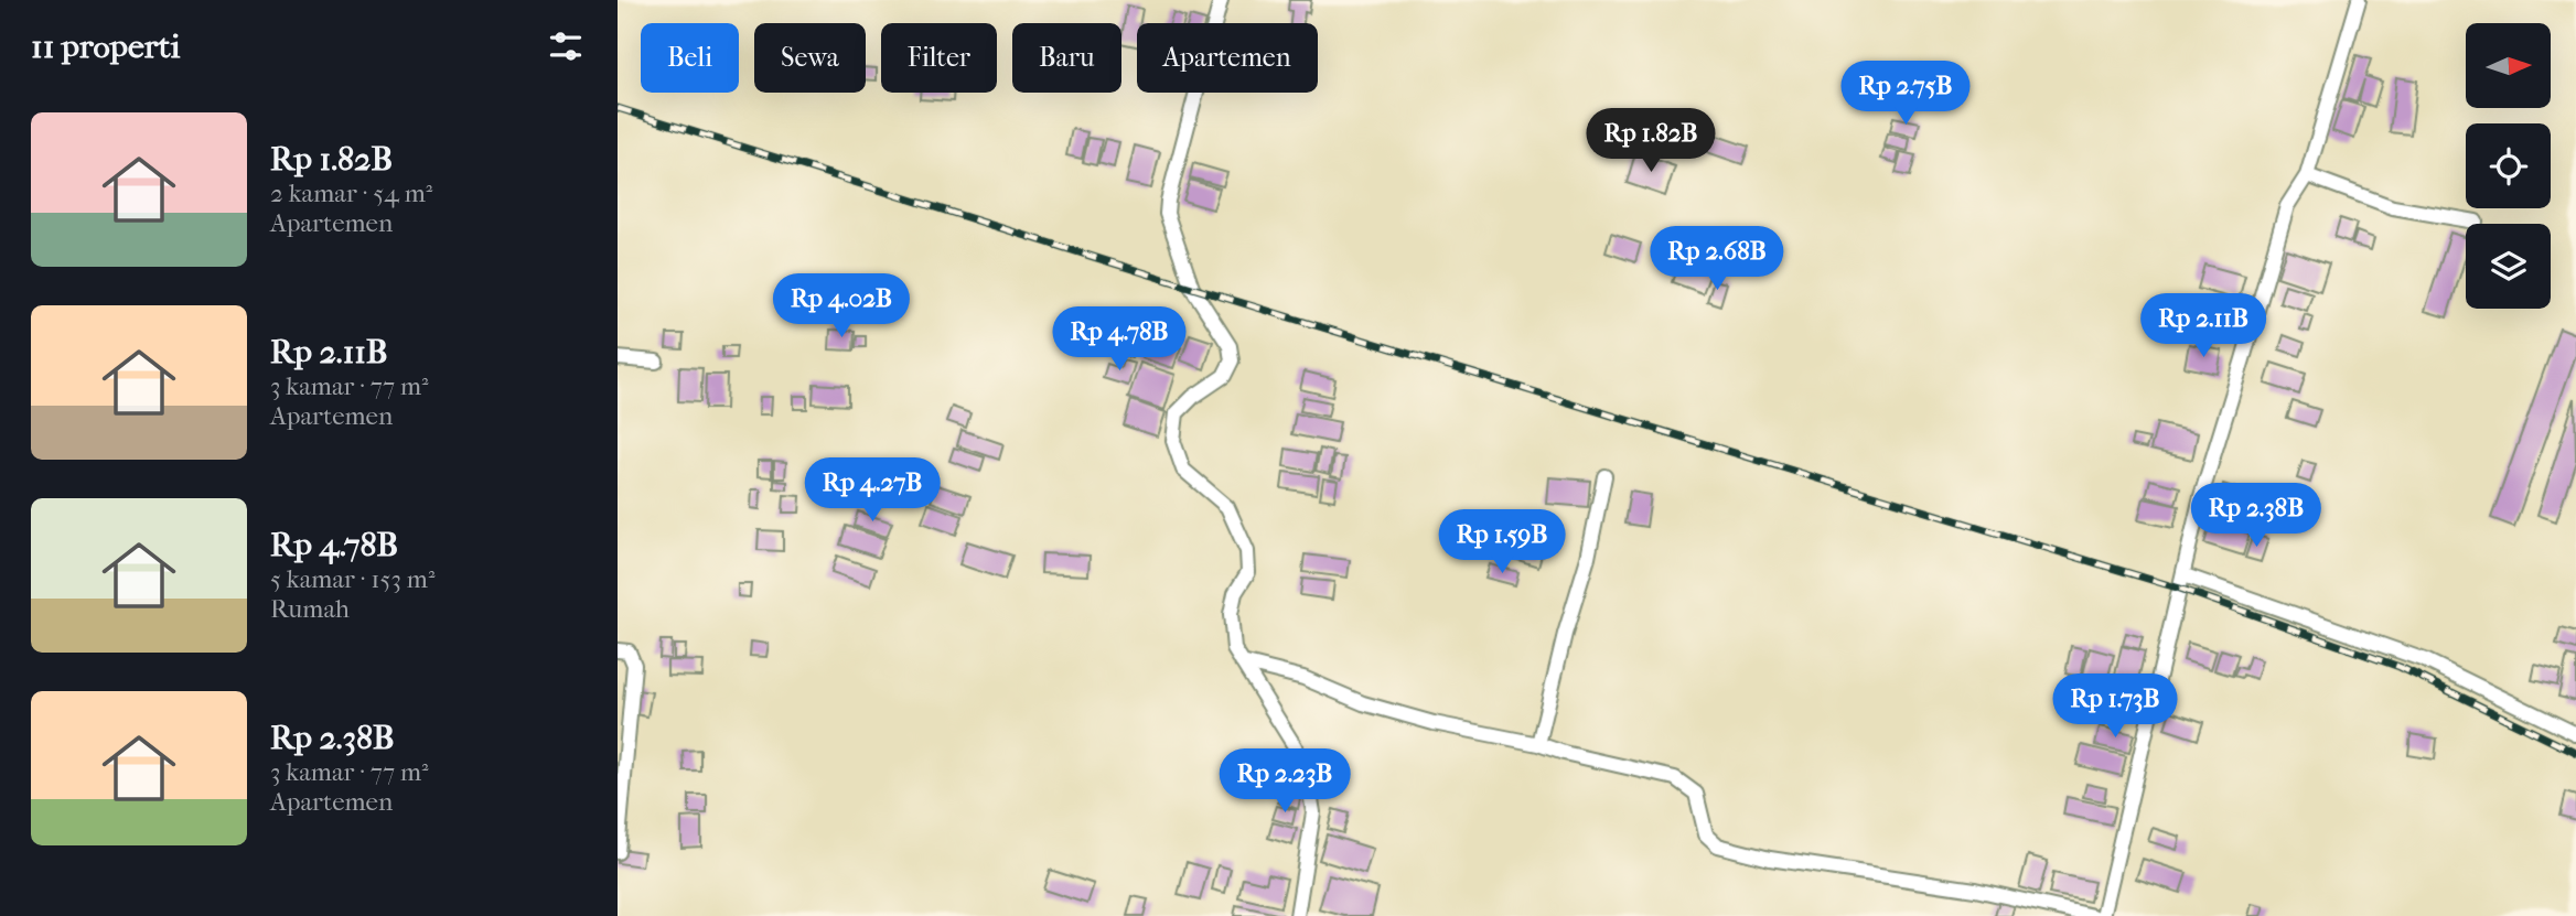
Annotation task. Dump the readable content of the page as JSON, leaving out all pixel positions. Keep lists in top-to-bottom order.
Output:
{
  "north": "right",
  "page": {
    "heading": "11 properti",
    "chip": [
      "Beli",
      "Sewa",
      "Filter",
      "Baru",
      "Apartemen"
    ],
    "price": [
      "Rp 2.75B",
      "Rp 1.82B",
      "Rp 2.68B",
      "Rp 4.02B",
      "Rp 2.11B",
      "Rp 4.78B",
      "Rp 4.27B",
      "Rp 2.38B",
      "Rp 1.59B",
      "Rp 1.73B",
      "Rp 2.23B"
    ],
    "list": [
      {
        "name": "Rp 1.82B",
        "note": "2 kamar · 54 m² · Apartemen"
      },
      {
        "name": "Rp 2.11B",
        "note": "3 kamar · 77 m² · Apartemen"
      },
      {
        "name": "Rp 4.78B",
        "note": "5 kamar · 153 m² · Rumah"
      },
      {
        "name": "Rp 2.38B",
        "note": "3 kamar · 77 m² · Apartemen"
      }
    ]
  }
}
